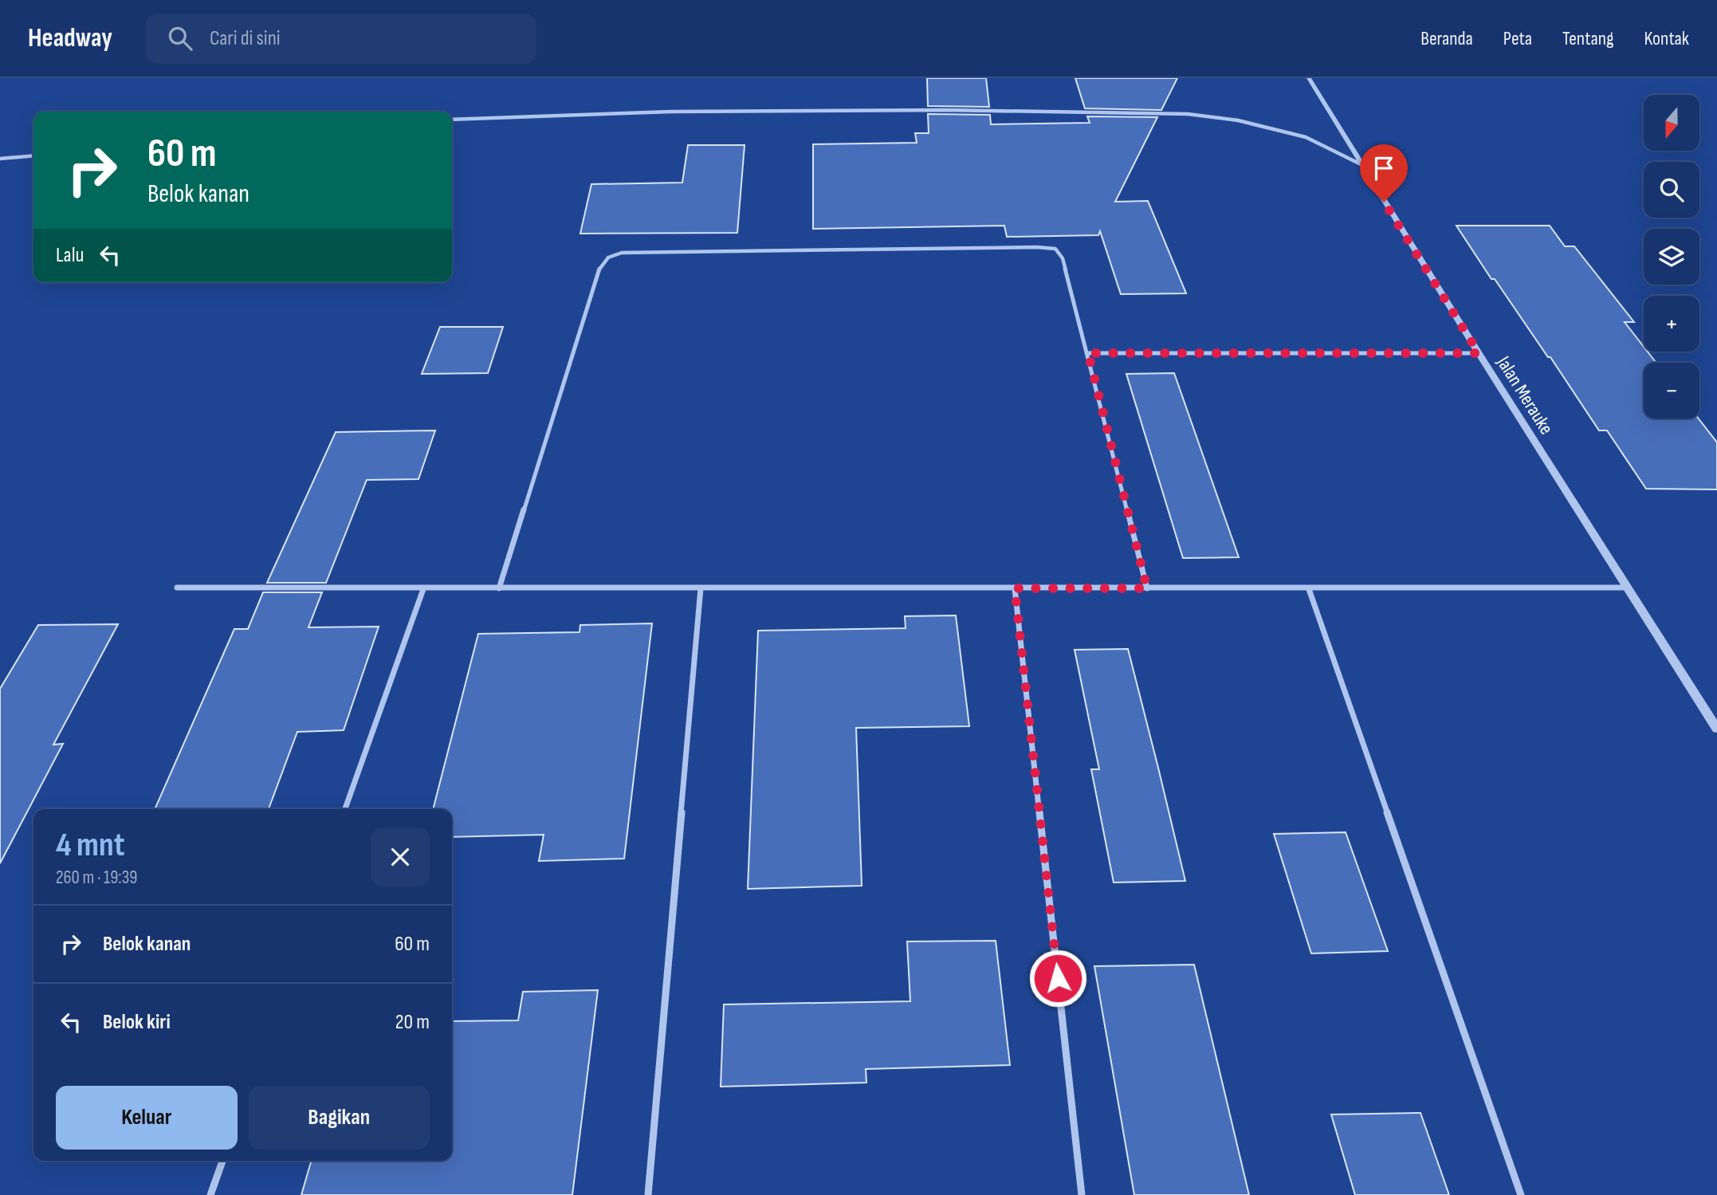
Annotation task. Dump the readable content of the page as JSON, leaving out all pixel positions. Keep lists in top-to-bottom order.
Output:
{
  "streets": {
    "street": ["Jalan Merauke"]
  },
  "north": "bottom",
  "page": {
    "header": "Headway",
    "search": "Cari di sini",
    "nav": [
      "Beranda",
      "Peta",
      "Tentang",
      "Kontak"
    ],
    "map_buttons": ["+", "−"],
    "turn": ["60 m", "Belok kanan"],
    "then": "Lalu",
    "heading": ["4 mnt", "260 m · 19:39"],
    "list": [
      {
        "name": "Belok kanan",
        "value": "60 m"
      },
      {
        "name": "Belok kiri",
        "value": "20 m"
      }
    ],
    "buttons": ["Keluar", "Bagikan"]
  }
}
